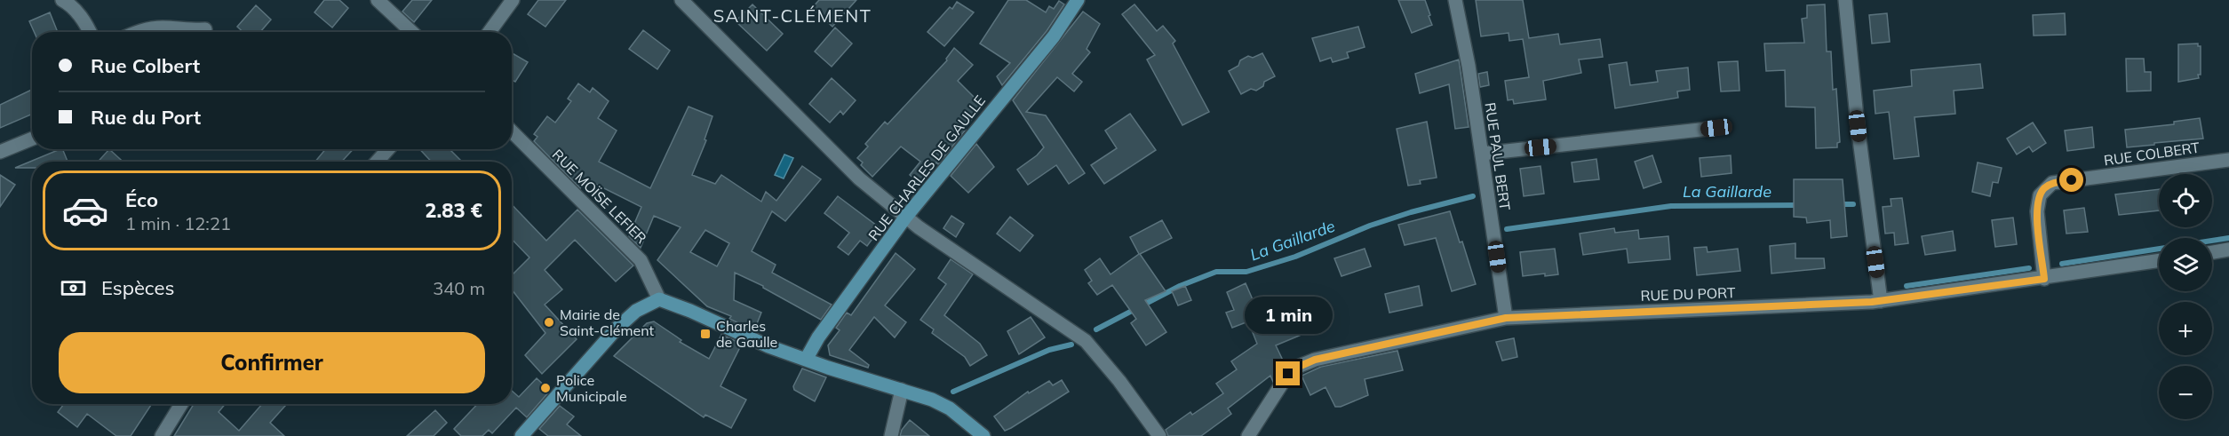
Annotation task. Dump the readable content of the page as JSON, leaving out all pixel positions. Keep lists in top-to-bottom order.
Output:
{
  "streets": {
    "street": [
      "RUE COLBERT",
      "RUE PAUL BERT",
      "RUE CHARLES DE GAULLE",
      "RUE MOÏSE LEFIER",
      "RUE DU PORT"
    ]
  },
  "crossings": [
    ["RUE COLBERT", "RUE DU PORT"],
    ["RUE PAUL BERT", "RUE DU PORT"]
  ],
  "districts": ["SAINT-CLÉMENT"],
  "water": ["La Gaillarde"],
  "places": {
    "other": ["Mairie de Saint-Clément", "Police Municipale"],
    "transit": ["Charles de Gaulle"]
  },
  "page": {
    "banner": ["Rue Colbert", "Rue du Port"],
    "list": [
      {
        "name": "Éco",
        "note": "1 min · 12:21",
        "value": "2.83 €"
      }
    ],
    "map_buttons": ["+", "−"],
    "pay": ["Espèces", "340 m"],
    "bubble": "1 min",
    "buttons": "Confirmer"
  }
}
